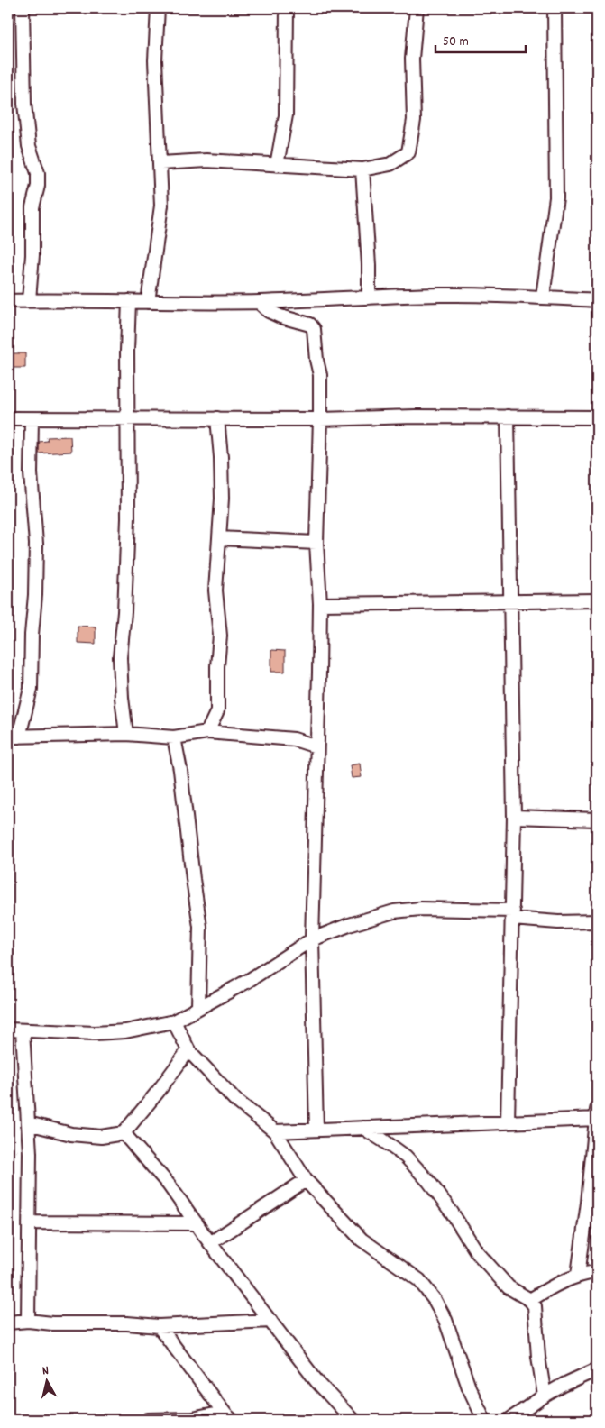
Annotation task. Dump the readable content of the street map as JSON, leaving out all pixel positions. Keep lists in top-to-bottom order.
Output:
{
  "scale_bar": "50 m",
  "north": "top"
}
